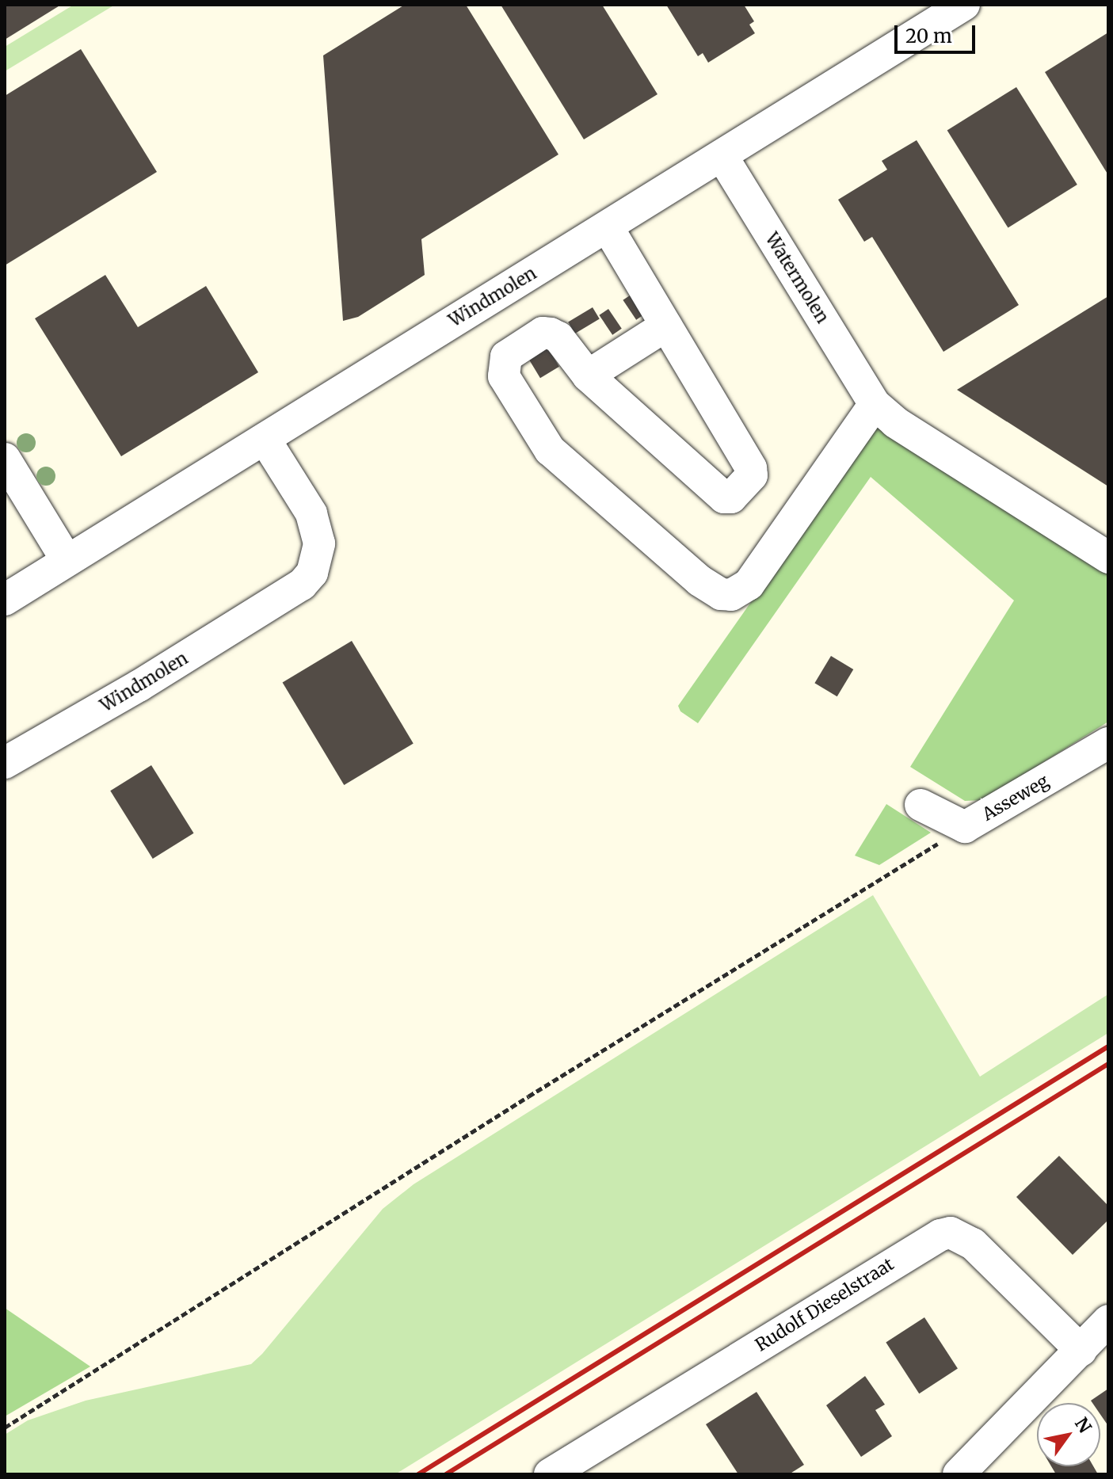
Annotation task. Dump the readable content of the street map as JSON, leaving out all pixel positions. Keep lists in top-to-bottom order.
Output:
{
  "streets": {
    "street": [
      "Watermolen",
      "Windmolen",
      "Asseweg",
      "Rudolf Dieselstraat"
    ]
  },
  "crossings": [
    ["Watermolen", "Windmolen"]
  ],
  "scale_bar": "20 m",
  "north": "top right"
}
